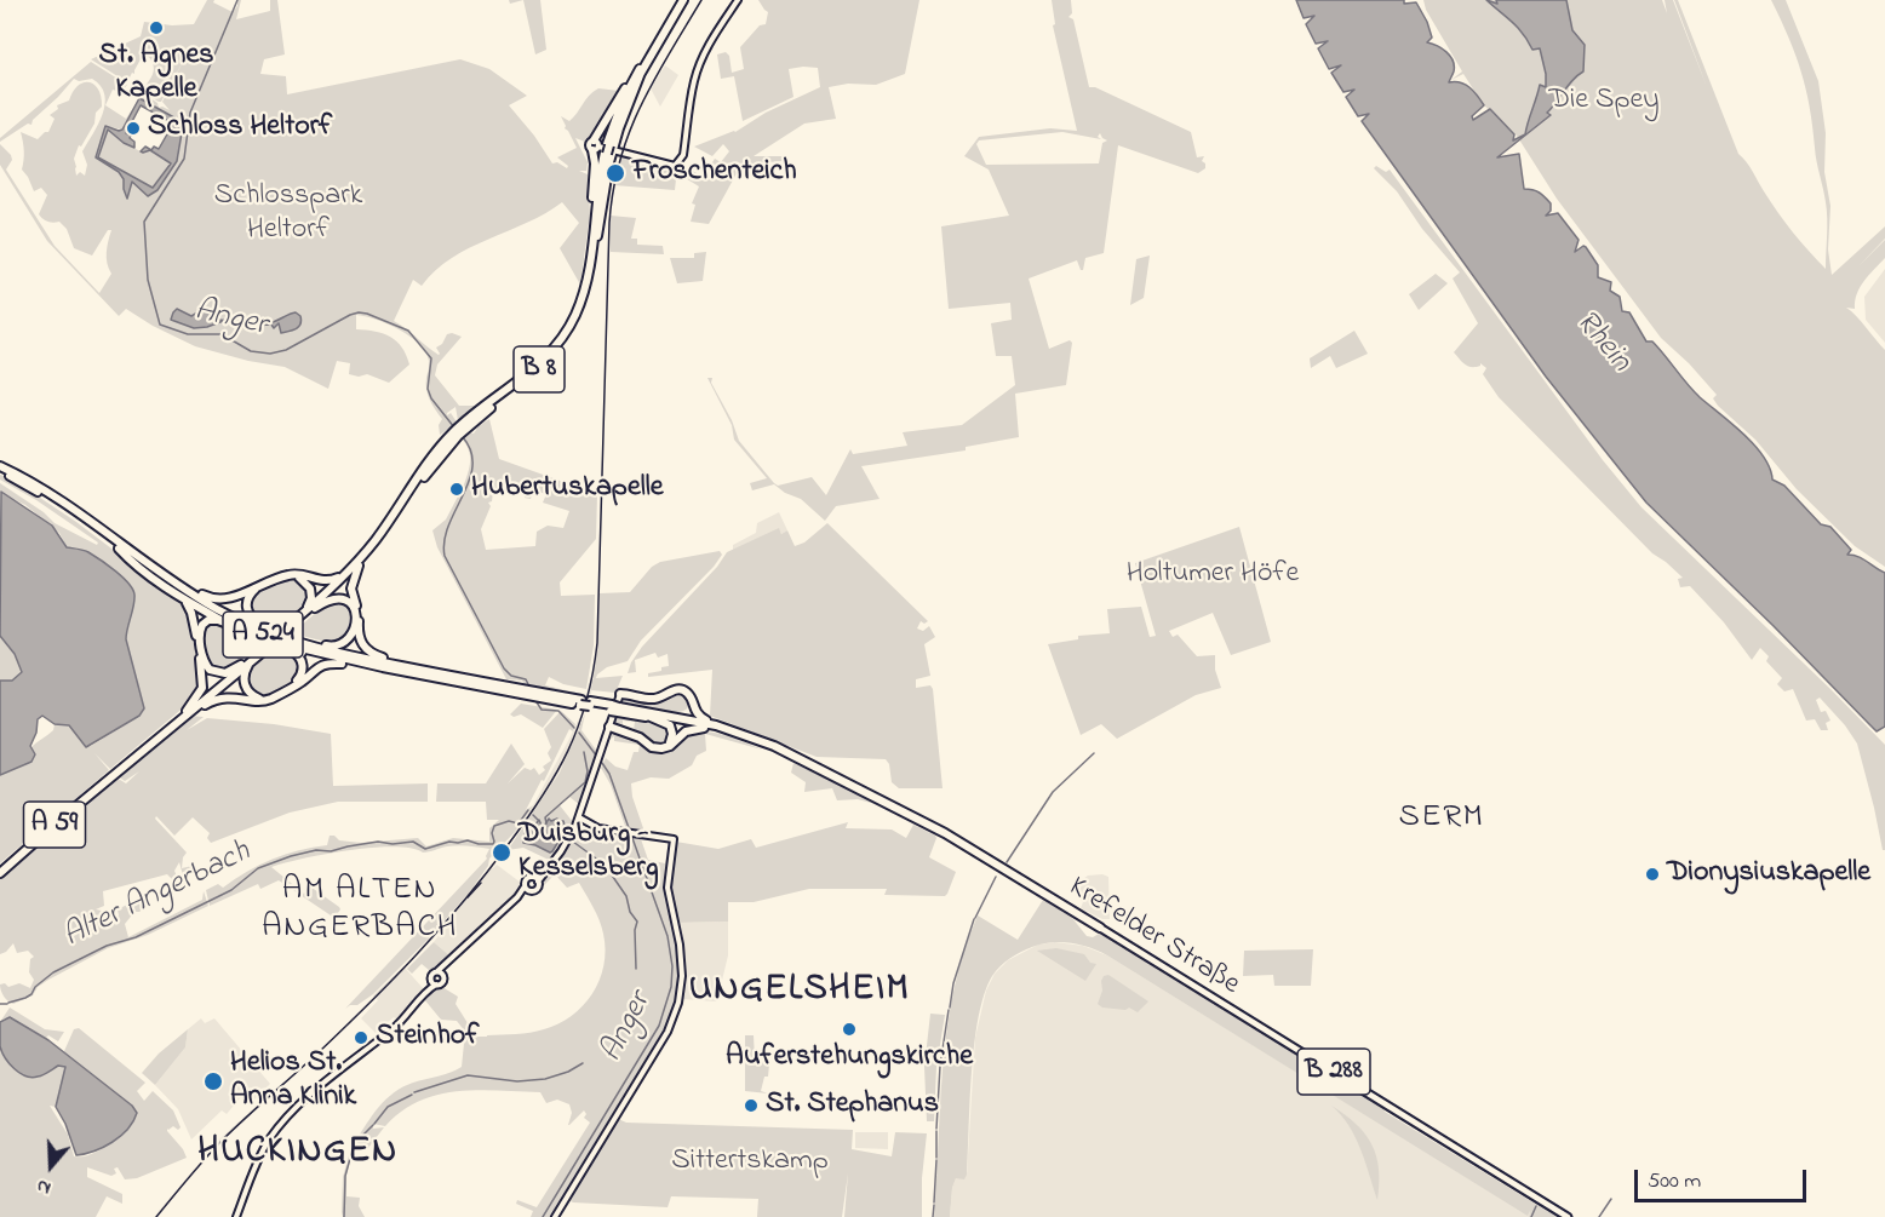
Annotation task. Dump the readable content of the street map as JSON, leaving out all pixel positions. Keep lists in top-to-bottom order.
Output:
{
  "streets": {
    "highway": [
      "B 8",
      "A 524",
      "A 59",
      "Krefelder Straße",
      "B 288"
    ]
  },
  "crossings": [
    ["B 8", "A 59"],
    ["A 524", "Krefelder Straße"]
  ],
  "districts": [
    "SERM",
    "AM ALTEN ANGERBACH",
    "UNGELSHEIM",
    "HUCKINGEN"
  ],
  "water": ["Anger", "Rhein", "Alter Angerbach"],
  "parks": [
    "Die Spey",
    "Schlosspark Heltorf",
    "Holtumer Höfe",
    "Sittertskamp"
  ],
  "places": [
    "St. Agnes Kapelle",
    "Schloss Heltorf",
    "Froschenteich",
    "Hubertuskapelle",
    "Duisburg - Kesselsberg",
    "Dionysiuskapelle",
    "Auferstehungskirche",
    "Steinhof",
    "Helios St. Anna Klinik",
    "St. Stephanus"
  ],
  "scale_bar": "500 m",
  "north": "bottom"
}
